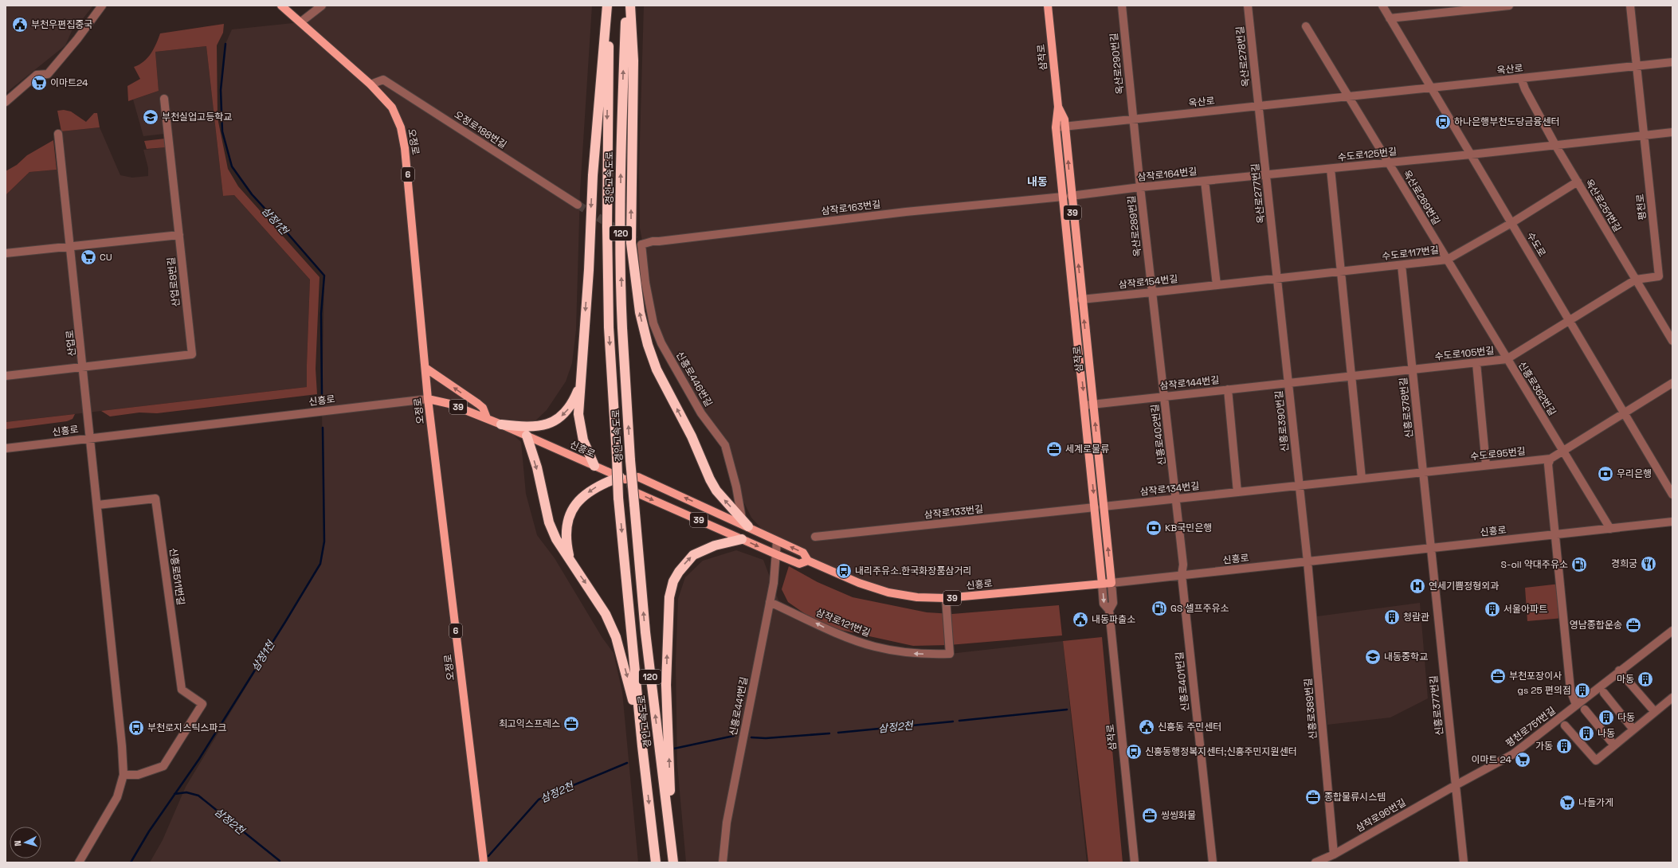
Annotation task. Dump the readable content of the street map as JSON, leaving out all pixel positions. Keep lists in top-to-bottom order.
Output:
{
  "streets": {
    "highway": ["경인고속도로", "120"],
    "main road": [
      "삼작로",
      "오정로",
      "6",
      "39",
      "신흥로"
    ],
    "street": [
      "옥산로278번길",
      "옥산로290번길",
      "옥산로",
      "오정로188번길",
      "수도로125번길",
      "삼작로164번길",
      "옥산로277번길",
      "옥산로269번길",
      "옥산로251번길",
      "평천로",
      "삼작로163번길",
      "옥산로289번길",
      "수도로",
      "수도로117번길",
      "산업로8번길",
      "삼작로154번길",
      "산업로",
      "수도로105번길",
      "신흥로446번길",
      "삼작로144번길",
      "신흥로362번길",
      "신흥로378번길",
      "신흥로390번길",
      "신흥로402번길",
      "수도로95번길",
      "삼작로134번길",
      "삼작로133번길",
      "신흥로511번길",
      "삼작로121번길",
      "신흥로401번길",
      "신흥로377번길",
      "신흥로441번길",
      "신흥로389번길",
      "평천로751번길",
      "삼작로96번길"
    ]
  },
  "crossings": [
    ["옥산로278번길", "옥산로"],
    ["옥산로278번길", "옥산로277번길"],
    ["삼작로", "옥산로"],
    ["삼작로", "삼작로164번길"],
    ["삼작로", "삼작로163번길"],
    ["삼작로", "삼작로154번길"],
    ["삼작로", "삼작로144번길"],
    ["삼작로", "신흥로"],
    ["삼작로", "삼작로134번길"],
    ["삼작로", "삼작로133번길"],
    ["옥산로290번길", "옥산로"],
    ["옥산로290번길", "옥산로289번길"],
    ["옥산로", "옥산로277번길"],
    ["옥산로", "옥산로269번길"],
    ["옥산로", "옥산로251번길"],
    ["옥산로", "평천로"],
    ["옥산로", "옥산로289번길"],
    ["옥산로", "수도로"],
    ["오정로188번길", "오정로"],
    ["오정로", "신흥로"],
    ["수도로125번길", "삼작로164번길"],
    ["수도로125번길", "옥산로277번길"],
    ["수도로125번길", "옥산로269번길"],
    ["수도로125번길", "옥산로251번길"],
    ["수도로125번길", "수도로"],
    ["삼작로164번길", "옥산로277번길"],
    ["삼작로164번길", "삼작로163번길"],
    ["삼작로164번길", "옥산로289번길"],
    ["옥산로277번길", "수도로117번길"],
    ["옥산로277번길", "삼작로154번길"],
    ["옥산로277번길", "신흥로390번길"],
    ["옥산로269번길", "수도로117번길"],
    ["옥산로269번길", "신흥로362번길"],
    ["옥산로251번길", "평천로"],
    ["옥산로251번길", "수도로117번길"],
    ["옥산로251번길", "수도로105번길"],
    ["평천로", "수도로105번길"],
    ["삼작로163번길", "신흥로446번길"],
    ["옥산로289번길", "삼작로154번길"],
    ["옥산로289번길", "신흥로402번길"],
    ["수도로", "수도로117번길"],
    ["수도로", "수도로105번길"],
    ["수도로", "수도로95번길"],
    ["수도로117번길", "삼작로154번길"],
    ["수도로117번길", "신흥로362번길"],
    ["수도로117번길", "신흥로378번길"],
    ["수도로117번길", "신흥로390번길"],
    ["산업로8번길", "산업로"],
    ["삼작로154번길", "신흥로390번길"],
    ["삼작로154번길", "신흥로402번길"],
    ["산업로", "신흥로"],
    ["산업로", "신흥로511번길"],
    ["수도로105번길", "삼작로144번길"],
    ["수도로105번길", "신흥로362번길"],
    ["수도로105번길", "신흥로378번길"],
    ["수도로105번길", "신흥로390번길"],
    ["삼작로144번길", "신흥로390번길"],
    ["삼작로144번길", "신흥로402번길"],
    ["신흥로362번길", "신흥로"],
    ["신흥로362번길", "수도로95번길"],
    ["신흥로", "신흥로378번길"],
    ["신흥로", "신흥로390번길"],
    ["신흥로", "신흥로402번길"],
    ["신흥로", "삼작로121번길"],
    ["신흥로", "신흥로401번길"],
    ["신흥로", "신흥로377번길"],
    ["신흥로", "신흥로441번길"],
    ["신흥로", "신흥로389번길"],
    ["신흥로378번길", "수도로95번길"],
    ["신흥로378번길", "신흥로377번길"],
    ["신흥로390번길", "수도로95번길"],
    ["신흥로390번길", "삼작로134번길"],
    ["신흥로390번길", "신흥로389번길"],
    ["신흥로402번길", "삼작로134번길"],
    ["신흥로402번길", "신흥로401번길"],
    ["수도로95번길", "삼작로134번길"],
    ["삼작로121번길", "신흥로441번길"],
    ["신흥로377번길", "평천로751번길"],
    ["신흥로377번길", "삼작로96번길"],
    ["신흥로389번길", "삼작로96번길"],
    ["평천로751번길", "삼작로96번길"]
  ],
  "districts": ["내동"],
  "water": ["삼정1천", "삼정2천"],
  "places": {
    "public building": ["부천우편집중국", "내동파출소", "신흥동 주민센터"],
    "supermarket": [
      "이마트24",
      "CU",
      "이마트 24",
      "나들가게"
    ],
    "school or university": ["부천실업고등학교", "내동중학교"],
    "bus stop": [
      "하나은행부천도당금융센터",
      "내리주유소.한국화장품삼거리",
      "부천로지스틱스파크",
      "신흥동행정복지센터;신흥주민지원센터"
    ],
    "office": [
      "세계로물류",
      "영남종합운송",
      "부천포장이사",
      "최고익스프레스",
      "종합물류시스템",
      "씽씽화물"
    ],
    "bank": ["우리은행", "KB국민은행"],
    "restaurant": ["경희궁"],
    "fuel station": ["S-oil 약대주유소", "GS 셀프주유소"],
    "hospital": ["연세기쁨정형외과"],
    "building": [
      "서울아파트",
      "청람관",
      "마동",
      "gs 25 편의점",
      "다동",
      "나동",
      "가동"
    ]
  },
  "north": "left"
}
